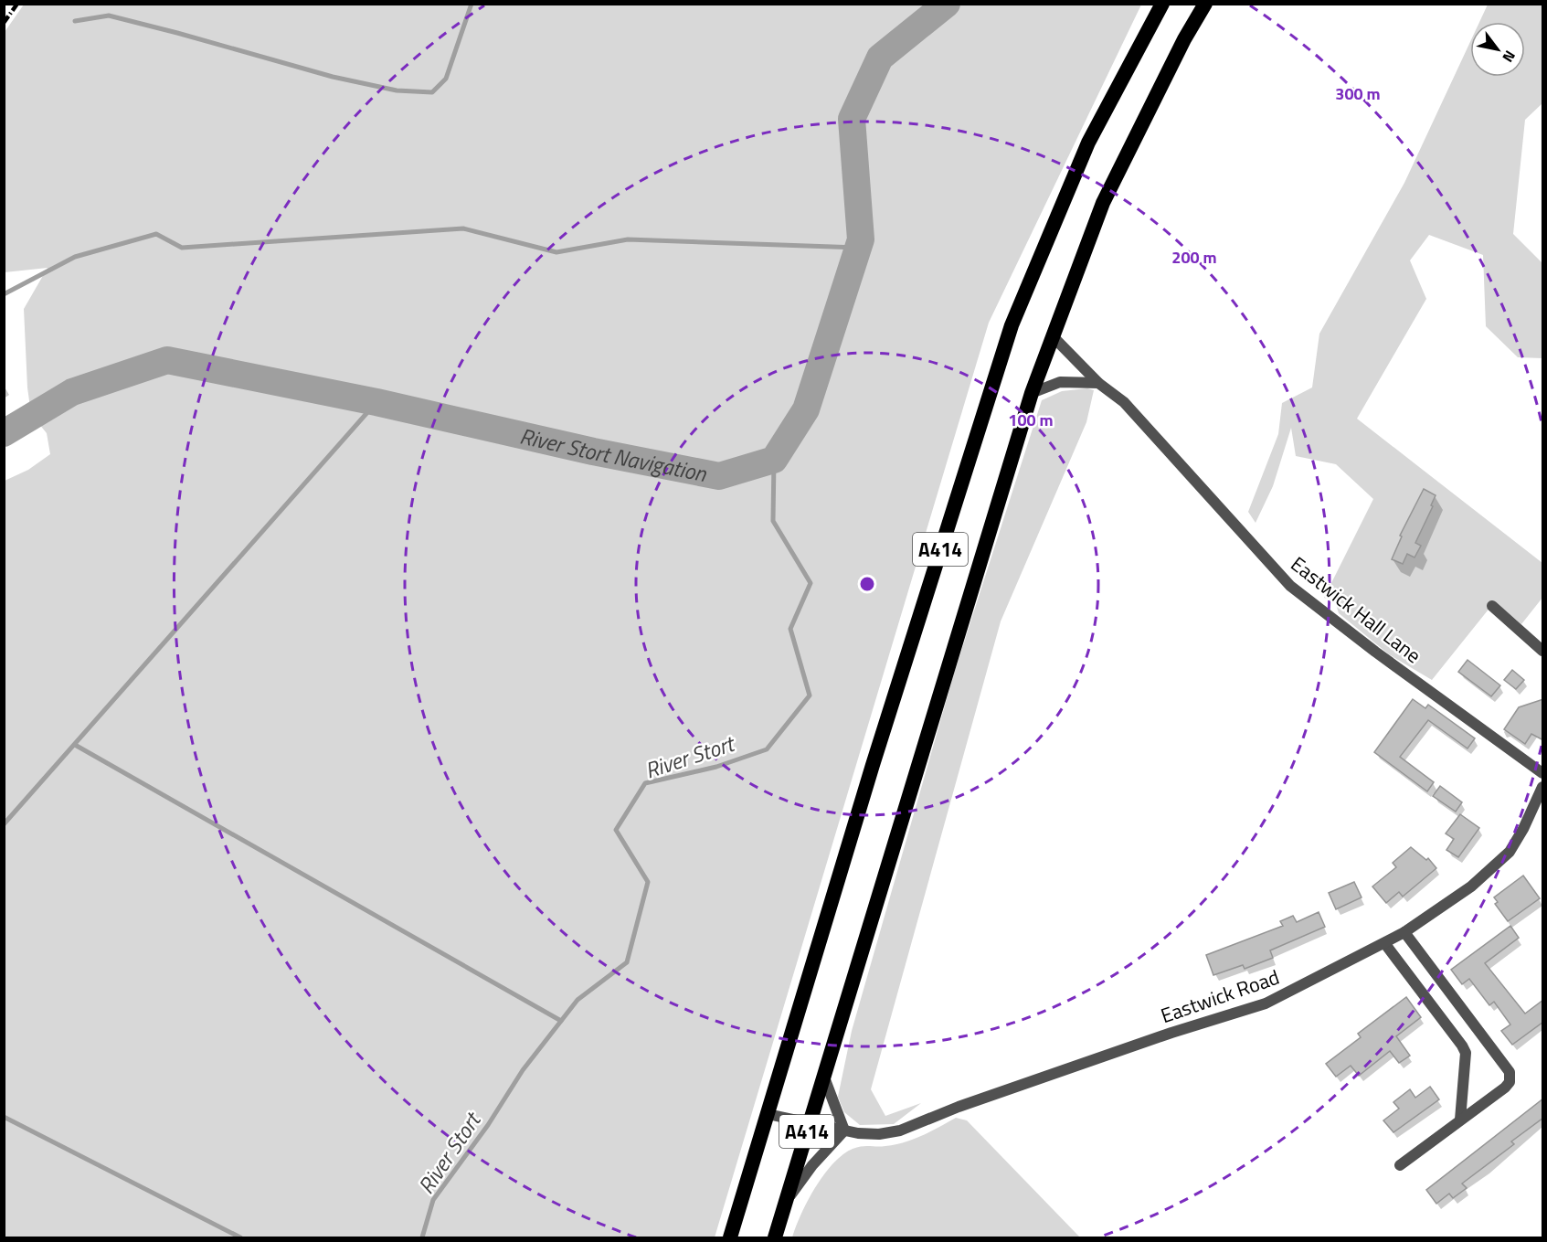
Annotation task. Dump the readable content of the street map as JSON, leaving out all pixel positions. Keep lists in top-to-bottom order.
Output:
{
  "streets": {
    "highway": ["A414"],
    "street": ["Eastwick Hall Lane", "Eastwick Road"]
  },
  "crossings": [
    ["A414", "Eastwick Hall Lane"],
    ["A414", "Eastwick Road"]
  ],
  "water": ["River Stort Navigation", "River Stort"],
  "north": "bottom right",
  "rings": ["300 m", "200 m", "100 m"]
}
